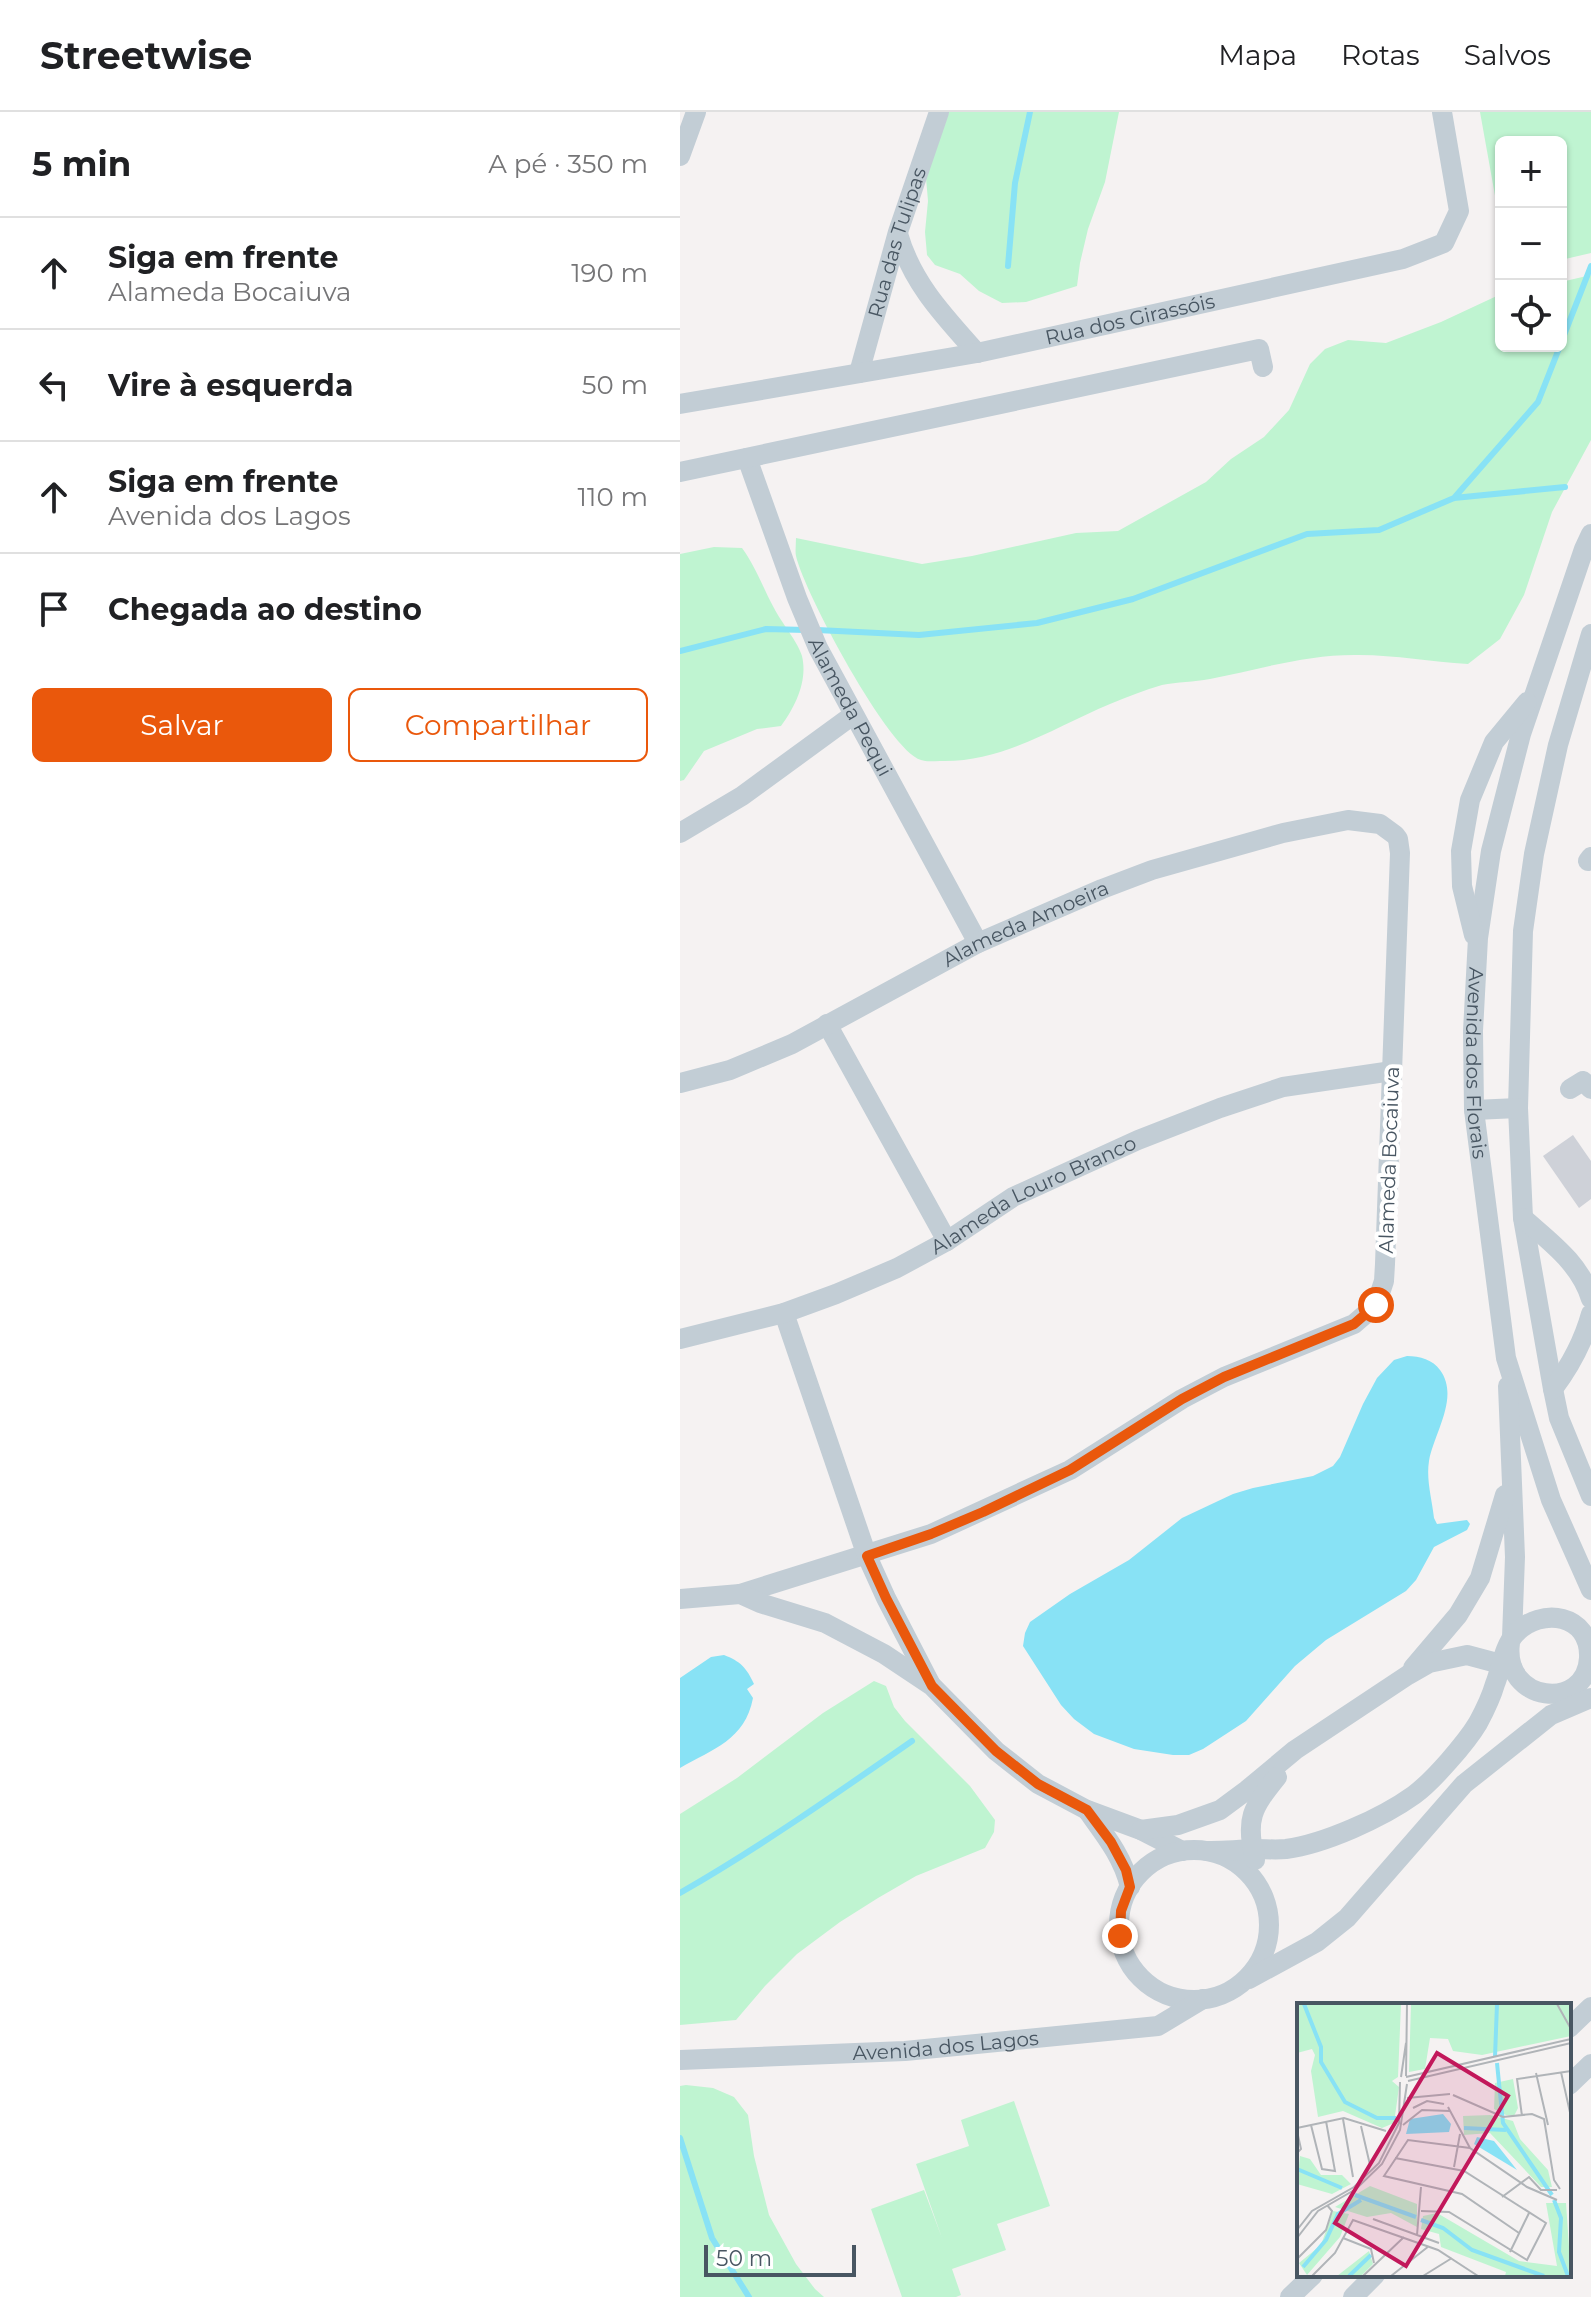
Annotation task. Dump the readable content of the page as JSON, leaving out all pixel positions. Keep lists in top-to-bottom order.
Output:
{
  "streets": {
    "street": [
      "Rua das Tulipas",
      "Rua dos Girassóis",
      "Alameda Pequi",
      "Alameda Amoeira",
      "Avenida dos Florais",
      "Alameda Bocaiuva",
      "Alameda Louro Branco",
      "Avenida dos Lagos"
    ]
  },
  "crossings": [
    ["Rua das Tulipas", "Rua dos Girassóis"],
    ["Alameda Pequi", "Alameda Amoeira"],
    ["Alameda Amoeira", "Alameda Bocaiuva"],
    ["Alameda Bocaiuva", "Alameda Louro Branco"]
  ],
  "scale_bar": "50 m",
  "page": {
    "header": "Streetwise",
    "nav": ["Mapa", "Rotas", "Salvos"],
    "heading": ["5 min", "A pé · 350 m"],
    "map_buttons": ["+", "−"],
    "list": [
      ["Siga em frente", "Alameda Bocaiuva", "190 m"],
      ["Vire à esquerda", "50 m"],
      ["Siga em frente", "Avenida dos Lagos", "110 m"],
      "Chegada ao destino"
    ],
    "buttons": ["Salvar", "Compartilhar"],
    "scale": "50 m"
  }
}
